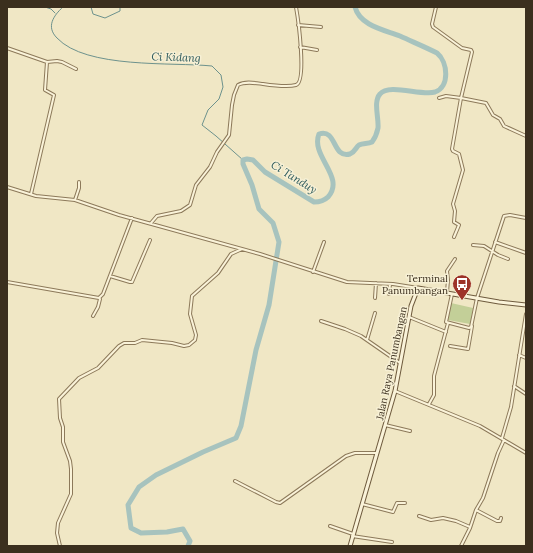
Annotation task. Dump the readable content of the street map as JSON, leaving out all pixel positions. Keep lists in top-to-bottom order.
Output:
{
  "streets": {
    "main road": ["Jalan Raya Panumbangan"]
  },
  "water": ["Ci Kidang", "Ci Tanduy"],
  "places": {
    "bus stop": ["Terminal Panumbangan"]
  }
}
